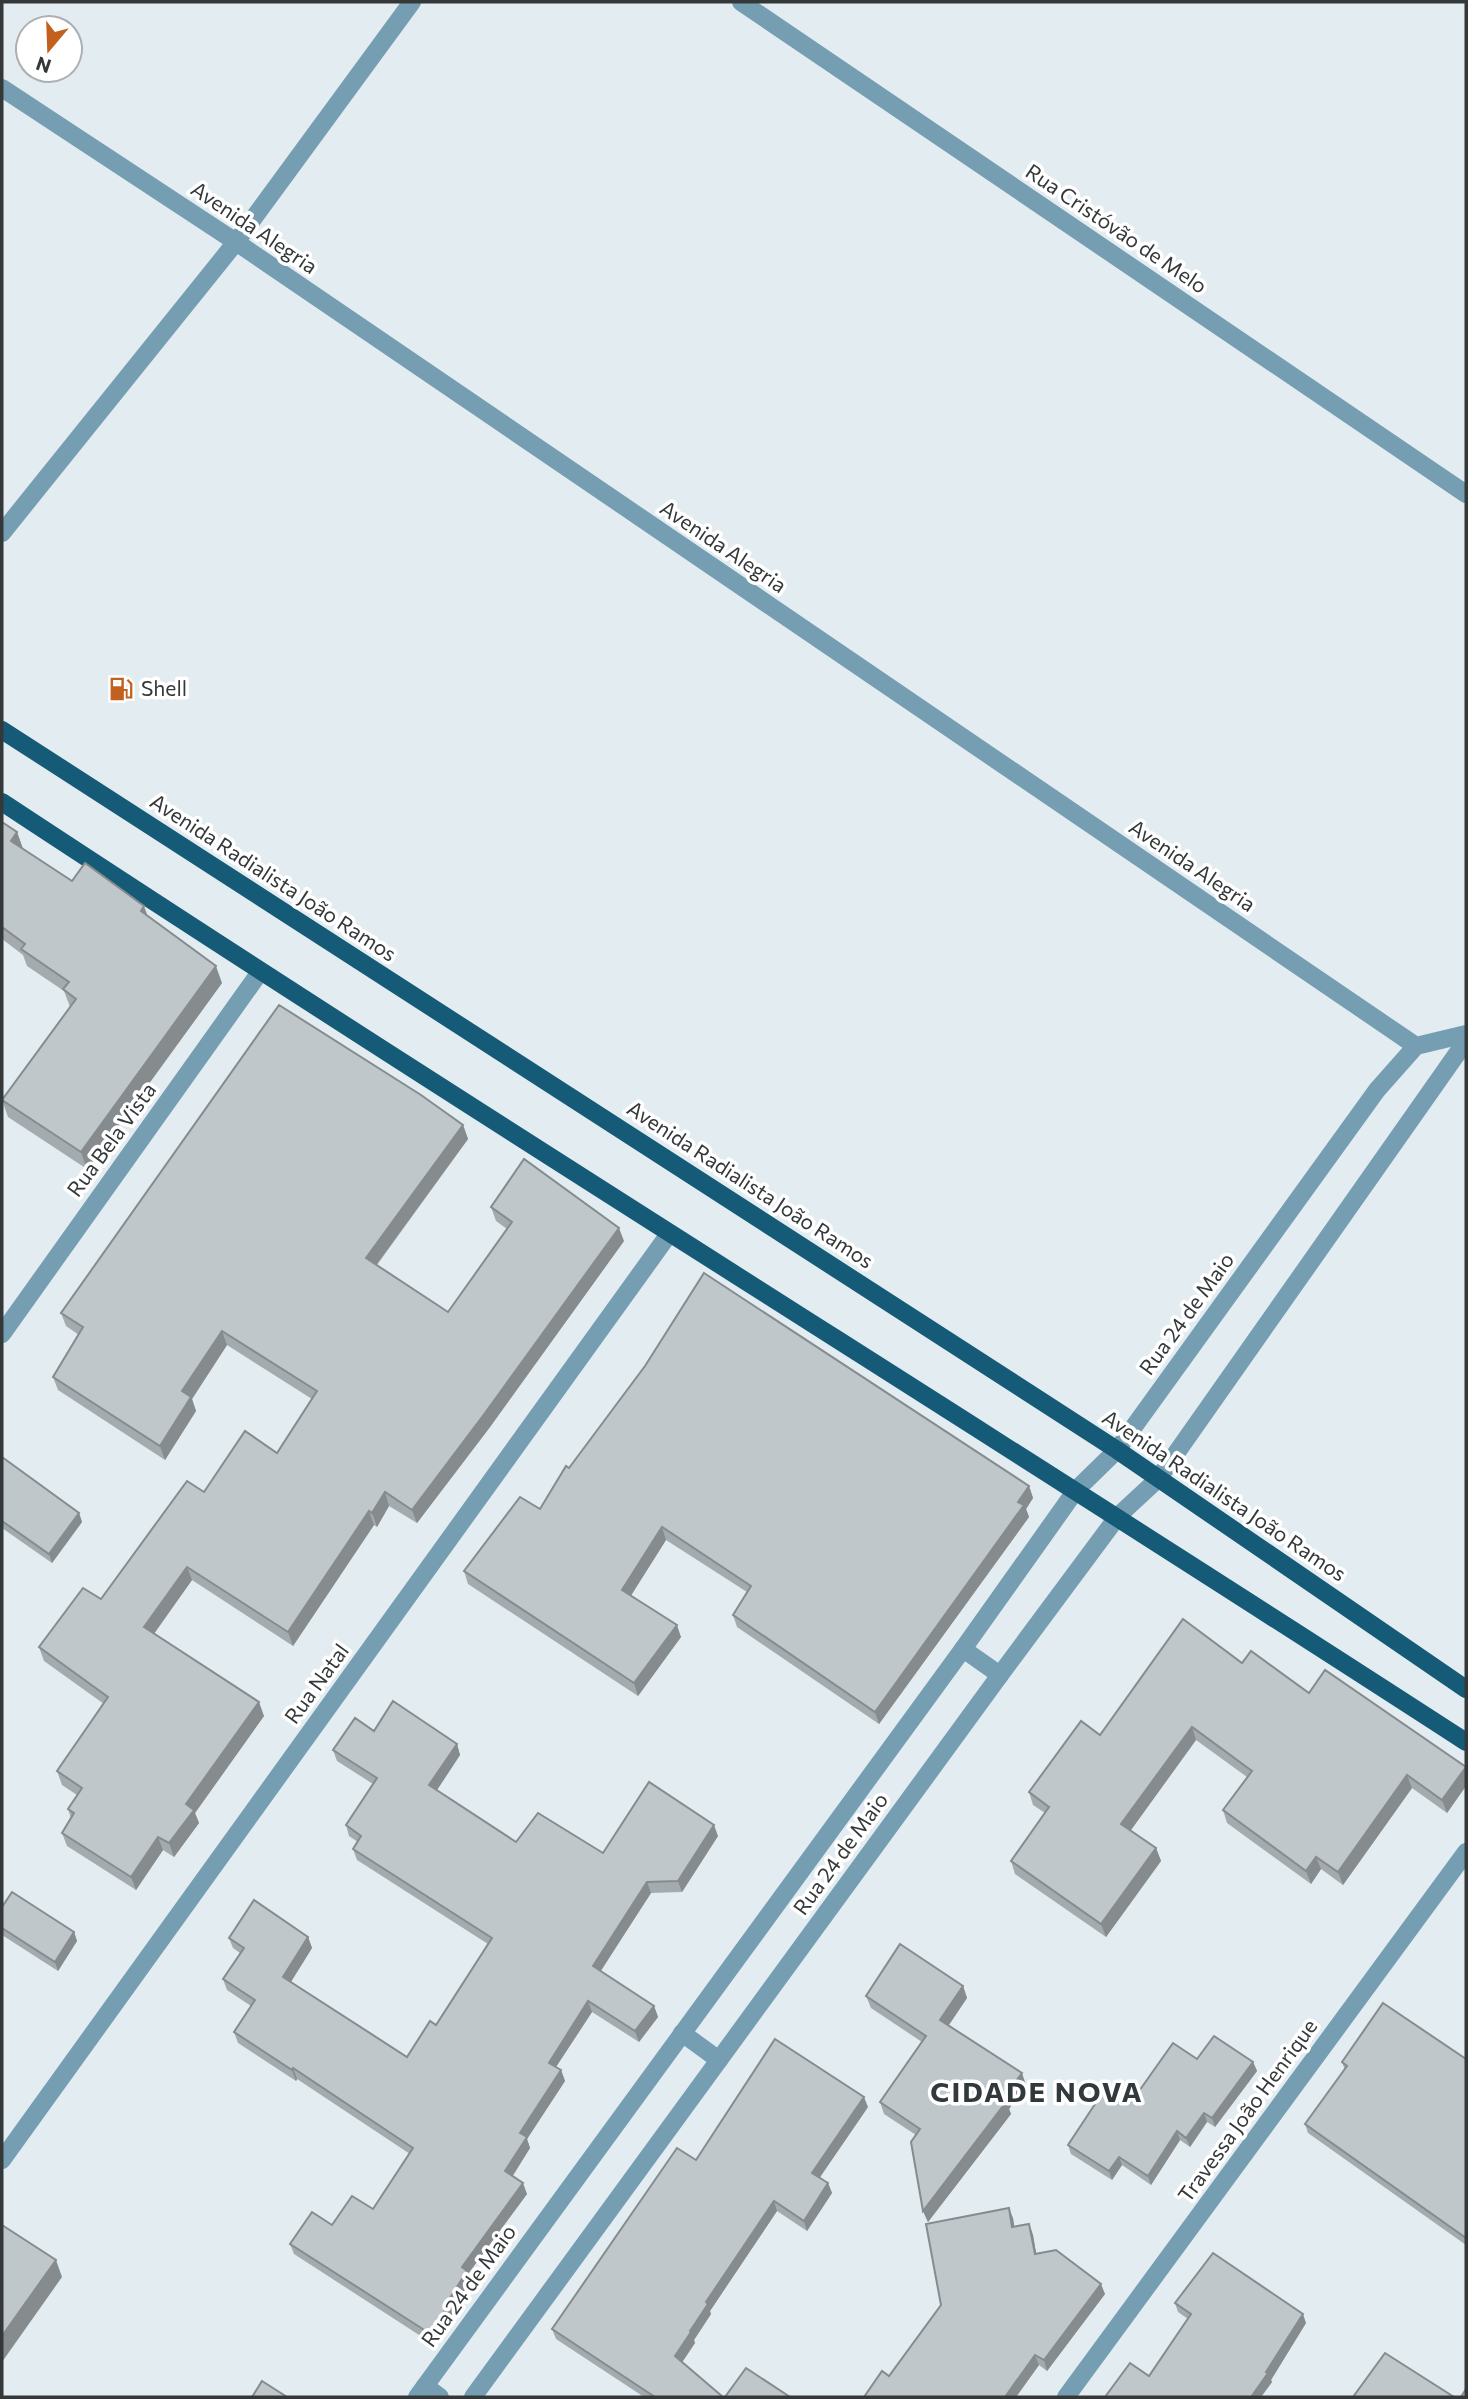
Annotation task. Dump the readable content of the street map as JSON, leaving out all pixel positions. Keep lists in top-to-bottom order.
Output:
{
  "streets": {
    "main road": ["Avenida Radialista João Ramos"],
    "street": [
      "Avenida Alegria",
      "Rua Cristóvão de Melo",
      "Rua Bela Vista",
      "Rua 24 de Maio",
      "Rua Natal",
      "Travessa João Henrique"
    ]
  },
  "crossings": [
    ["Avenida Alegria", "Rua 24 de Maio"],
    ["Avenida Radialista João Ramos", "Rua 24 de Maio"]
  ],
  "districts": ["CIDADE NOVA"],
  "places": {
    "fuel station": ["Shell"]
  },
  "north": "bottom"
}
